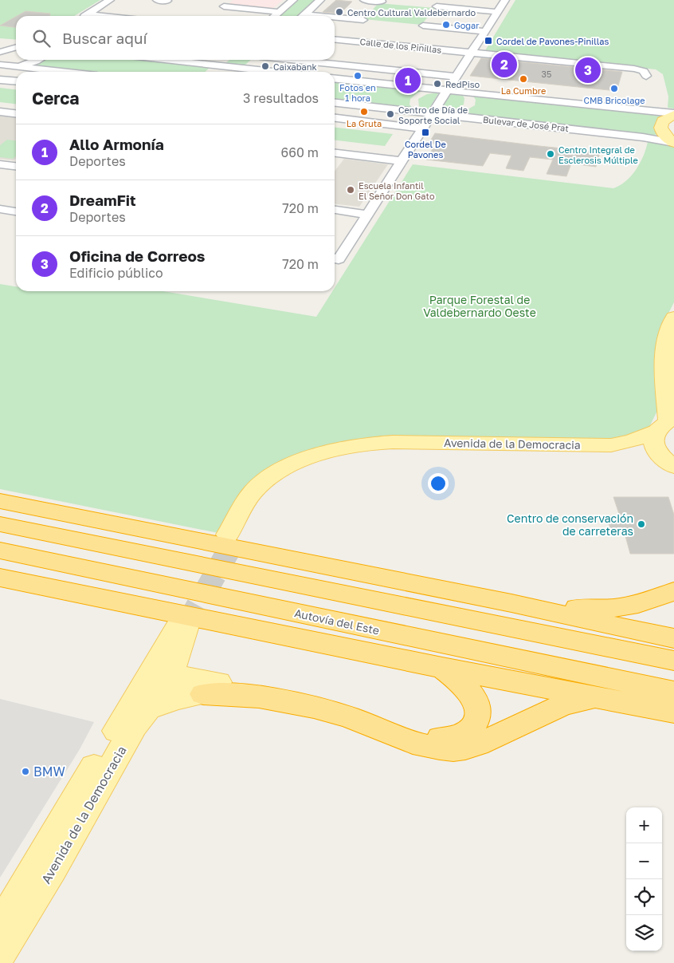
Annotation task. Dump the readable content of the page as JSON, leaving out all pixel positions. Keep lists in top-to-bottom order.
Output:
{
  "streets": {
    "highway": ["Autovía del Este"],
    "main road": ["Avenida de la Democracia"],
    "street": ["Calle de los Pinillas", "Bulevar de José Prat"]
  },
  "parks": ["Parque Forestal de Valdebernardo Oeste"],
  "places": {
    "other": [
      "Centro Cultural Valdebernardo",
      "Gogar",
      "Caixabank",
      "Fotos en 1 hora",
      "La Cumbre",
      "RedPiso",
      "CMB Bricolage",
      "La Gruta",
      "Centro de Día de Soporte Social",
      "Centro Integral de Esclerosis Múltiple",
      "Escuela Infantil El Señor Don Gato",
      "Centro de conservación de carreteras",
      "BMW"
    ],
    "transit": ["Cordel de Pavones-Pinillas", "Cordel De Pavones"]
  },
  "house_numbers": ["35"],
  "page": {
    "search": "Buscar aquí",
    "pins": ["2", "3", "1"],
    "heading": ["Cerca", "3 resultados"],
    "list": [
      {
        "mark": "1",
        "name": "Allo Armonía",
        "note": "Deportes",
        "value": "660 m"
      },
      {
        "mark": "2",
        "name": "DreamFit",
        "note": "Deportes",
        "value": "720 m"
      },
      {
        "mark": "3",
        "name": "Oficina de Correos",
        "note": "Edificio público",
        "value": "720 m"
      }
    ],
    "map_buttons": ["+", "−"]
  }
}
